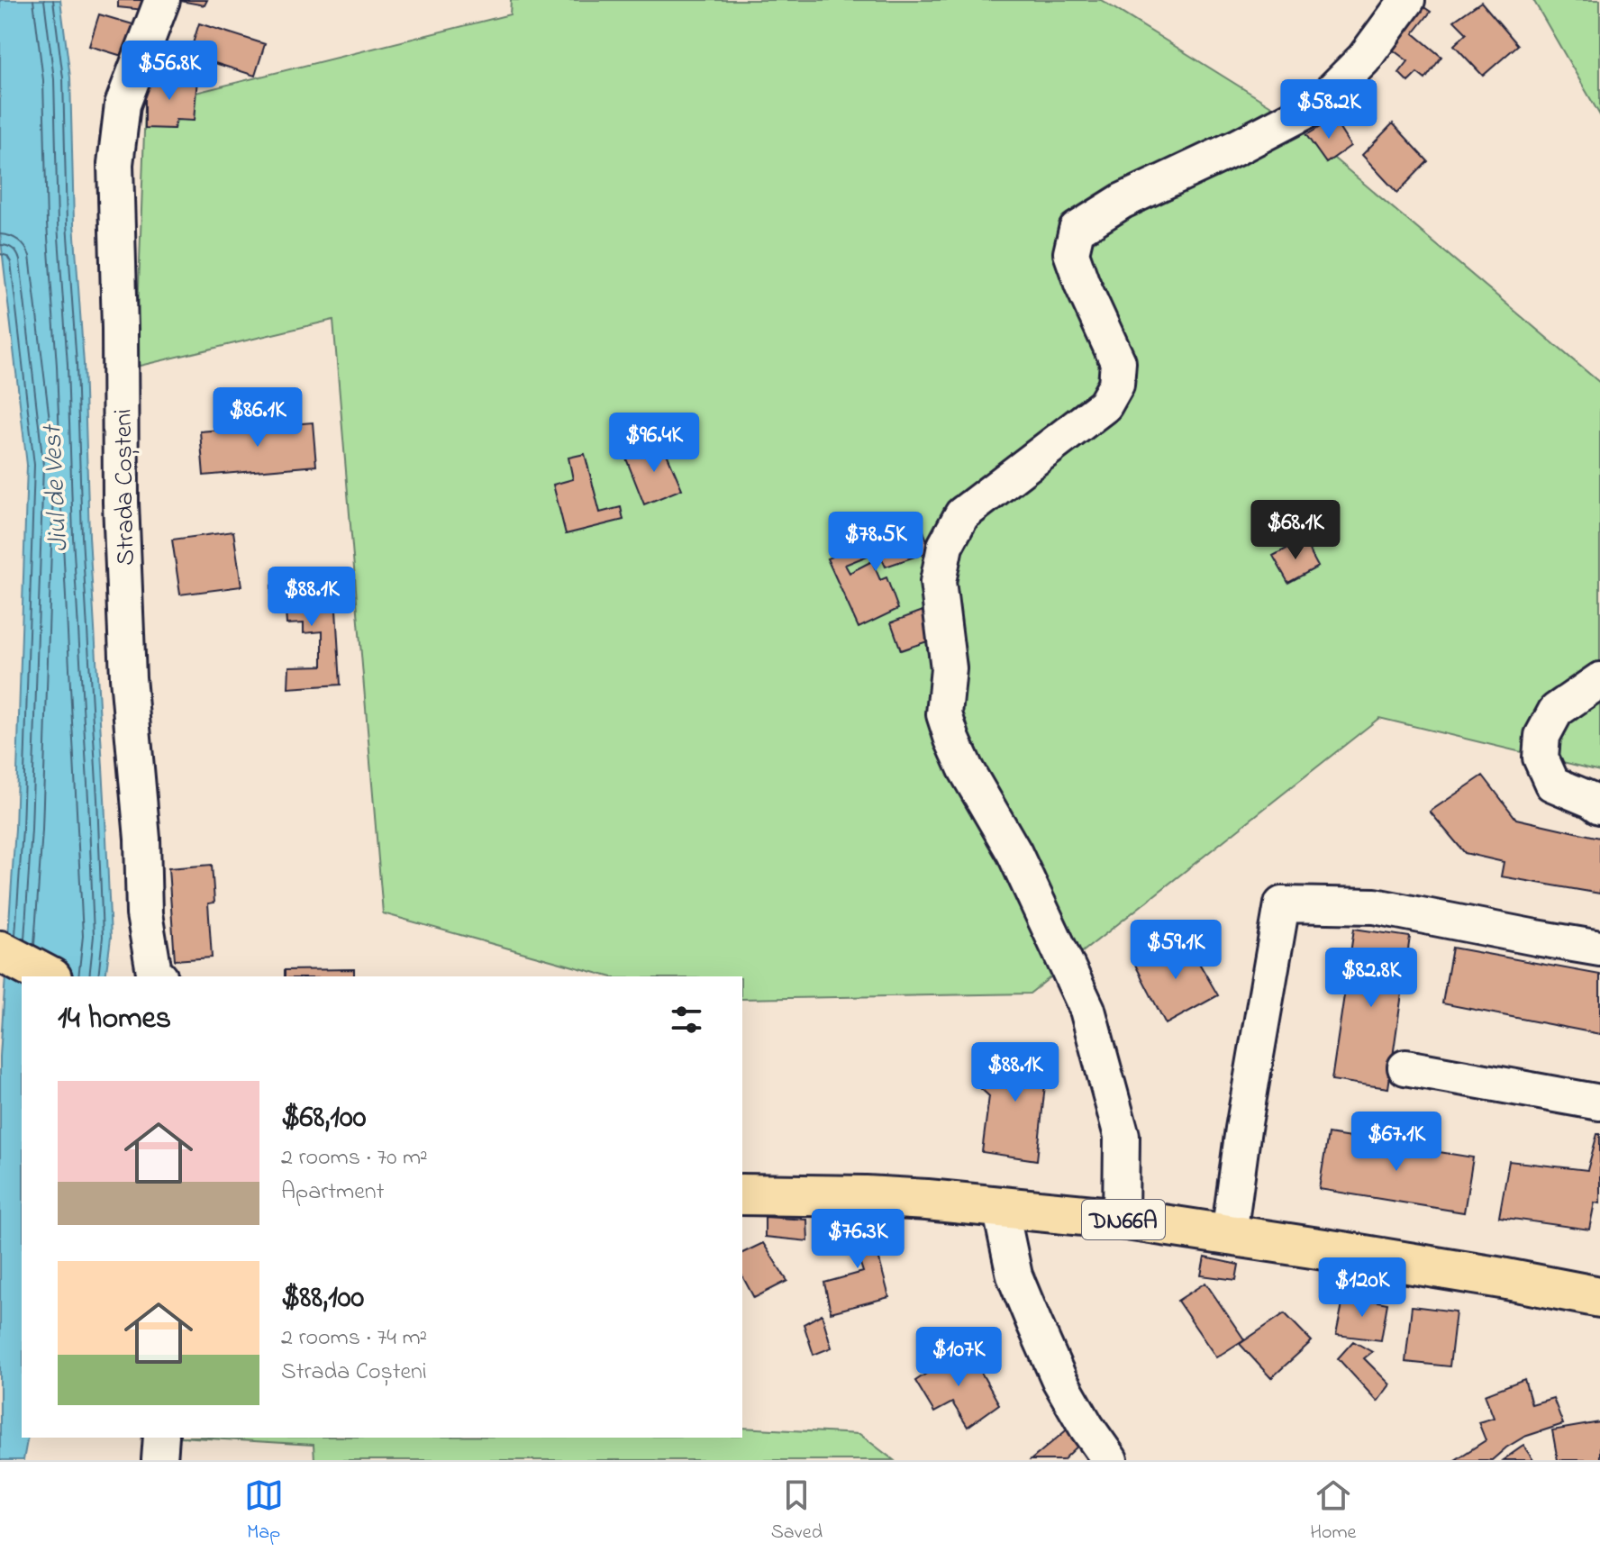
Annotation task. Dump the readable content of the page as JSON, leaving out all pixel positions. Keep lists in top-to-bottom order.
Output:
{
  "streets": {
    "main road": ["DN66A"],
    "street": ["Strada Coșteni"]
  },
  "water": ["Jiul de Vest"],
  "page": {
    "price": [
      "$56.8K",
      "$58.2K",
      "$86.1K",
      "$96.4K",
      "$68.1K",
      "$78.5K",
      "$88.1K",
      "$59.1K",
      "$82.8K",
      "$88.1K",
      "$67.1K",
      "$76.3K",
      "$120K",
      "$107K"
    ],
    "heading": "14 homes",
    "list": [
      {
        "name": "$68,100",
        "note": "2 rooms · 70 m² · Apartment"
      },
      {
        "name": "$88,100",
        "note": "2 rooms · 74 m² · Strada Coșteni"
      }
    ],
    "tabs": ["Map", "Saved", "Home"]
  }
}
